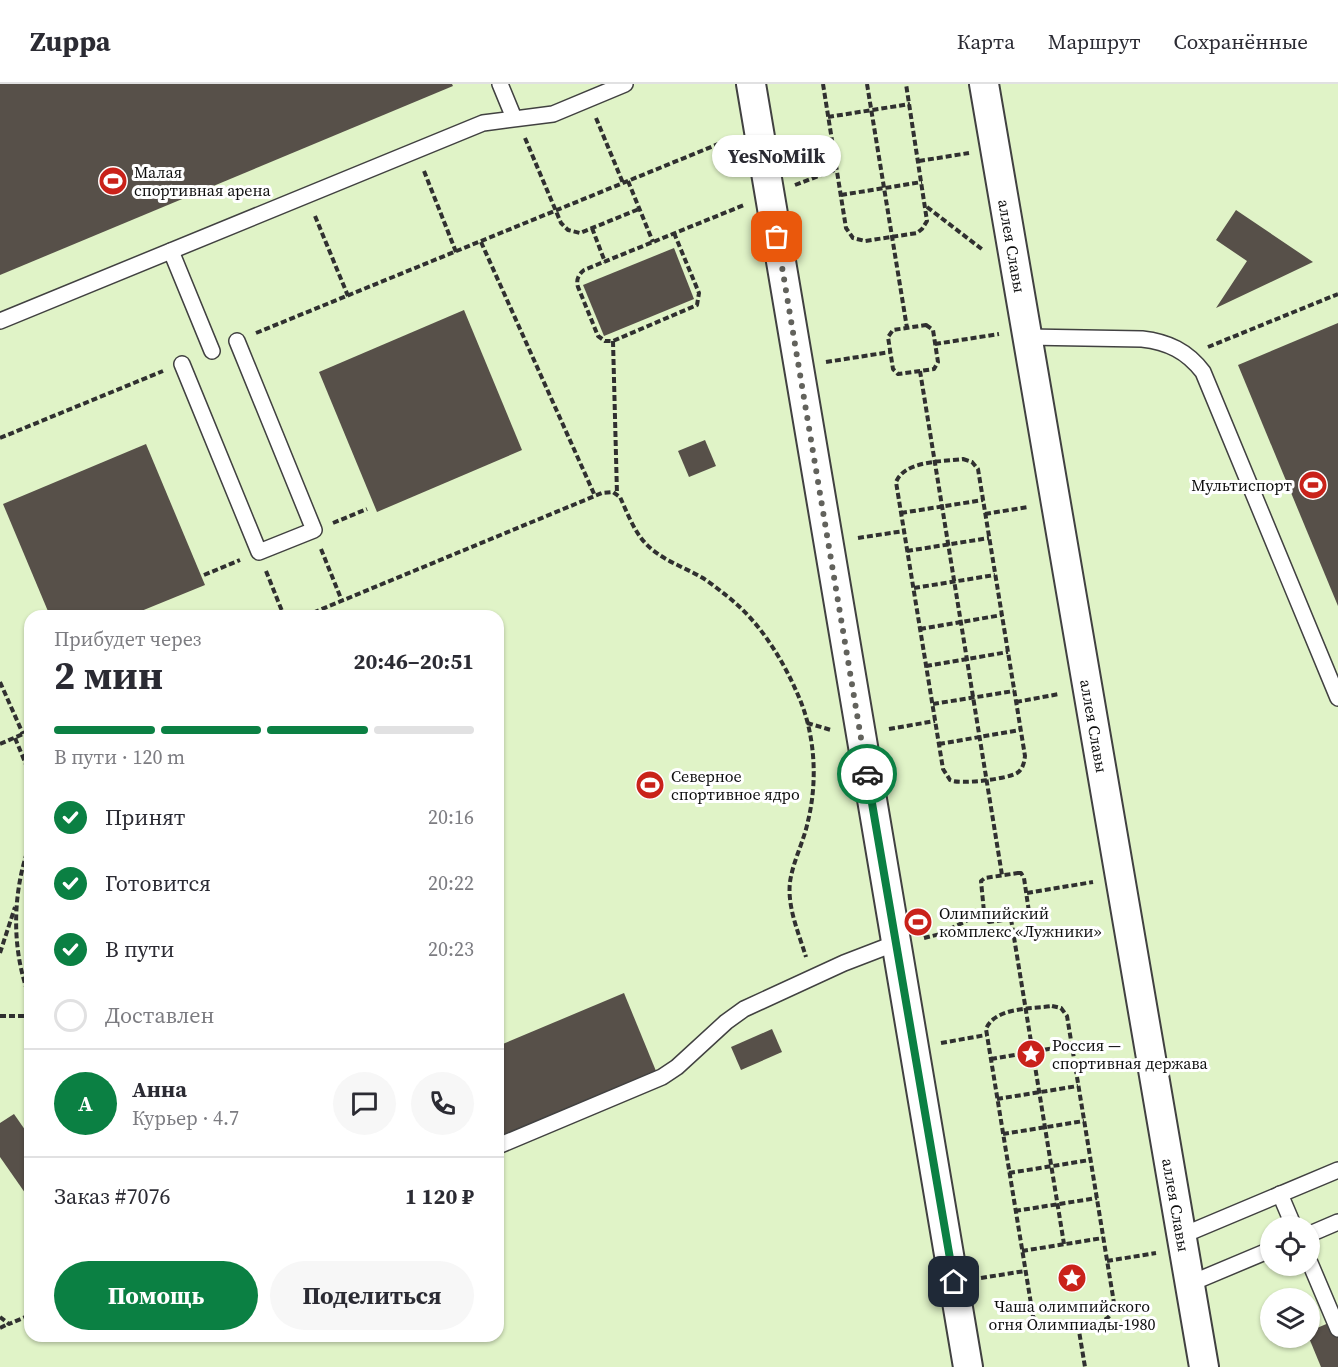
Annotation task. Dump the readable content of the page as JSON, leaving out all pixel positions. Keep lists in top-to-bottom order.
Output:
{
  "streets": {
    "street": ["аллея Славы"]
  },
  "places": {
    "sports": [
      "Малая спортивная арена",
      "Мультиспорт",
      "Северное спортивное ядро",
      "Олимпийский комплекс «Лужники»"
    ],
    "other": ["YesNoMilk"],
    "place": ["Россия — спортивная держава", "Чаша олимпийского огня Олимпиады-1980"]
  },
  "page": {
    "header": "Zuppa",
    "nav": ["Карта", "Маршрут", "Сохранённые"],
    "bubble": "YesNoMilk",
    "heading": ["2 мин", "Прибудет через", "20:46–20:51"],
    "panel": [
      "Анна",
      "Курьер · 4.7",
      "Заказ #7076",
      "1 120 ₽"
    ],
    "bar": "В пути · 120 m",
    "list": [
      ["Принят", "20:16"],
      ["Готовится", "20:22"],
      ["В пути", "20:23"],
      "Доставлен"
    ],
    "round": "А",
    "buttons": ["Помощь", "Поделиться"]
  }
}
